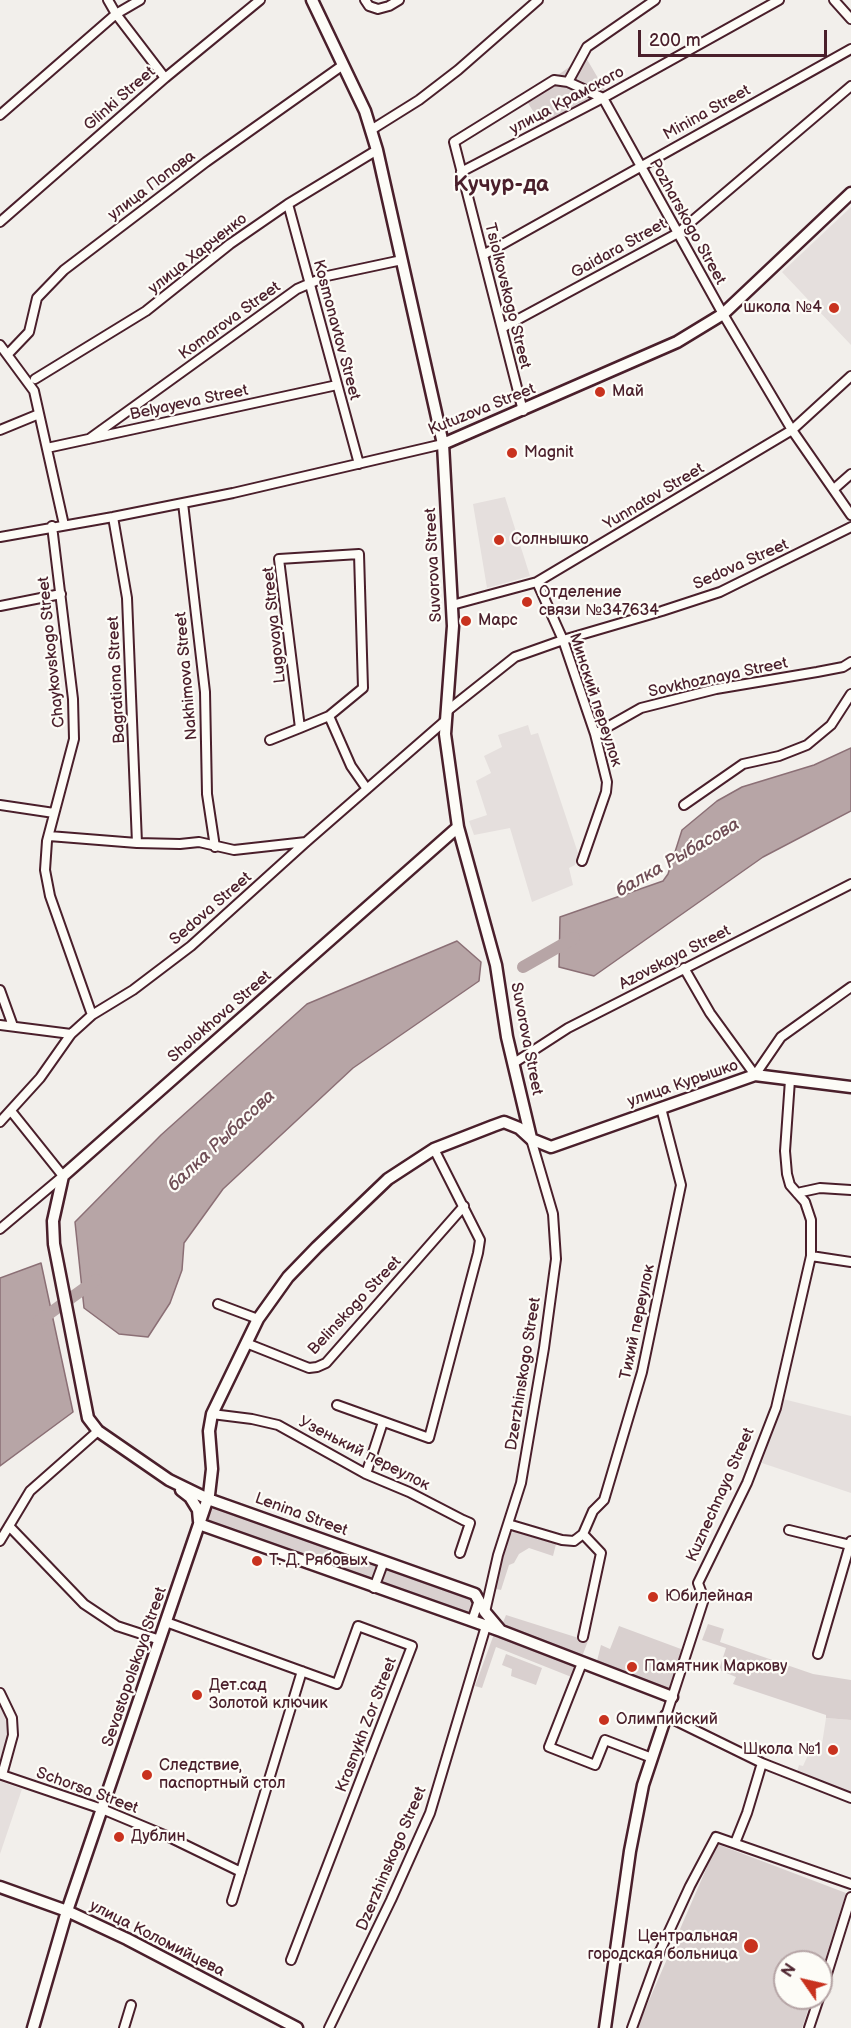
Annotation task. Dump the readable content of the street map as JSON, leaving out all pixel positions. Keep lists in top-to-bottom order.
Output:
{
  "streets": {
    "main road": [
      "Kutuzova Street",
      "Suvorova Street",
      "Sholokhova Street",
      "улица Курышко",
      "Kuznechnaya Street",
      "Lenina Street",
      "Sevastopolskaya Street",
      "улица Коломийцева"
    ],
    "street": [
      "Glinki Street",
      "улица Крамского",
      "Minina Street",
      "улица Попова",
      "Pozharskogo Street",
      "Gaidara Street",
      "улица Харченко",
      "Tsiolkovskogo Street",
      "Komarova Street",
      "Kosmonavtov Street",
      "Belyayeva Street",
      "Yunnatov Street",
      "Sedova Street",
      "Lugovaya Street",
      "Chaykovskogo Street",
      "Nakhimova Street",
      "Sovkhoznaya Street",
      "Bagrationa Street",
      "Минский переулок",
      "Azovskaya Street",
      "Belinskogo Street",
      "Тихий переулок",
      "Dzerzhinskogo Street",
      "Узенький переулок",
      "Krasnykh Zor Street",
      "Schorsa Street"
    ]
  },
  "crossings": [
    ["улица Крамского", "Pozharskogo Street"],
    ["улица Крамского", "Tsiolkovskogo Street"],
    ["Minina Street", "Pozharskogo Street"],
    ["Minina Street", "Tsiolkovskogo Street"],
    ["улица Попова", "Suvorova Street"],
    ["Pozharskogo Street", "Gaidara Street"],
    ["Pozharskogo Street", "Kutuzova Street"],
    ["Pozharskogo Street", "Yunnatov Street"],
    ["Gaidara Street", "Tsiolkovskogo Street"],
    ["улица Харченко", "Kosmonavtov Street"],
    ["улица Харченко", "Suvorova Street"],
    ["Tsiolkovskogo Street", "Kutuzova Street"],
    ["Komarova Street", "Kosmonavtov Street"],
    ["Komarova Street", "Belyayeva Street"],
    ["Komarova Street", "Suvorova Street"],
    ["Kosmonavtov Street", "Belyayeva Street"],
    ["Kosmonavtov Street", "Kutuzova Street"],
    ["Kutuzova Street", "Suvorova Street"],
    ["Kutuzova Street", "Chaykovskogo Street"],
    ["Kutuzova Street", "Nakhimova Street"],
    ["Kutuzova Street", "Bagrationa Street"],
    ["Yunnatov Street", "Suvorova Street"],
    ["Yunnatov Street", "Минский переулок"],
    ["Suvorova Street", "Sedova Street"],
    ["Suvorova Street", "Azovskaya Street"],
    ["Suvorova Street", "Sholokhova Street"],
    ["Suvorova Street", "улица Курышко"],
    ["Suvorova Street", "Dzerzhinskogo Street"],
    ["Suvorova Street", "Sevastopolskaya Street"],
    ["Sedova Street", "Chaykovskogo Street"],
    ["Sedova Street", "Минский переулок"],
    ["Sovkhoznaya Street", "Минский переулок"],
    ["улица Курышко", "Тихий переулок"],
    ["улица Курышко", "Dzerzhinskogo Street"],
    ["улица Курышко", "Sevastopolskaya Street"],
    ["Belinskogo Street", "Sevastopolskaya Street"],
    ["Dzerzhinskogo Street", "Sevastopolskaya Street"],
    ["Узенький переулок", "Sevastopolskaya Street"],
    ["Lenina Street", "Sevastopolskaya Street"],
    ["Sevastopolskaya Street", "Schorsa Street"],
    ["Sevastopolskaya Street", "улица Коломийцева"]
  ],
  "districts": ["Кучур-да"],
  "water": ["балка Рыбасова"],
  "places": [
    "школа №4",
    "Май",
    "Magnit",
    "Солнышко",
    "Отделение связи №347634",
    "Марс",
    "Т. Д. Рябовых",
    "Юбилейная",
    "Памятник Маркову",
    "Дет.сад Золотой ключик",
    "Олимпийский",
    "Школа №1",
    "Следствие, паспортный стол",
    "Дублин",
    "Центральная городская больница"
  ],
  "scale_bar": "200 m",
  "north": "top left"
}
